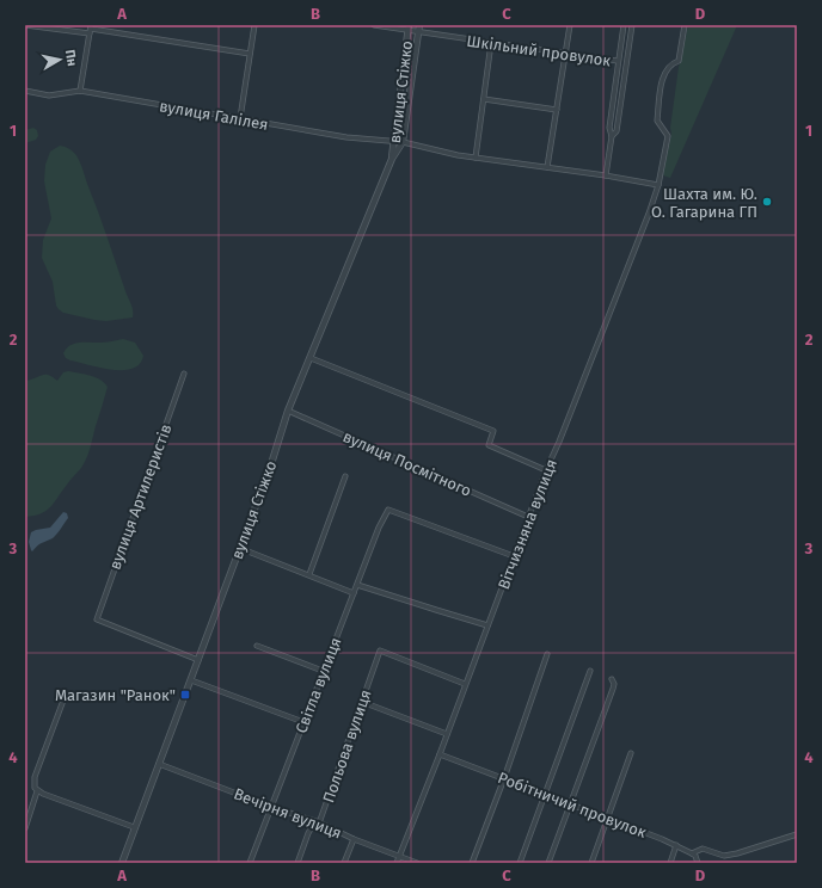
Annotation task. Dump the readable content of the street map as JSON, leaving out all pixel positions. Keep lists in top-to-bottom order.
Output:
{
  "streets": {
    "street": [
      "Шкільний провулок",
      "вулиця Стіжко",
      "вулиця Галілея",
      "вулиця Посмітного",
      "вулиця Артилеристів",
      "Вітчизняна вулиця",
      "Світла вулиця",
      "Польова вулиця",
      "Робітничий провулок",
      "Вечірня вулиця"
    ]
  },
  "crossings": [
    ["Шкільний провулок", "вулиця Стіжко"],
    ["вулиця Стіжко", "вулиця Галілея"],
    ["вулиця Стіжко", "вулиця Посмітного"],
    ["вулиця Стіжко", "вулиця Артилеристів"],
    ["вулиця Стіжко", "Вечірня вулиця"],
    ["вулиця Галілея", "Вітчизняна вулиця"],
    ["вулиця Посмітного", "Вітчизняна вулиця"],
    ["Вітчизняна вулиця", "Світла вулиця"],
    ["Вітчизняна вулиця", "Польова вулиця"],
    ["Вітчизняна вулиця", "Робітничий провулок"],
    ["Вітчизняна вулиця", "Вечірня вулиця"],
    ["Світла вулиця", "Вечірня вулиця"],
    ["Польова вулиця", "Вечірня вулиця"]
  ],
  "places": {
    "other": ["Шахта им. Ю. О. Гагарина ГП"],
    "transit": ["Магазин \"Ранок\""]
  },
  "north": "right",
  "grid": {
    "columns": [
      "A",
      "B",
      "C",
      "D"
    ],
    "rows": [
      "1",
      "2",
      "3",
      "4"
    ]
  }
}
